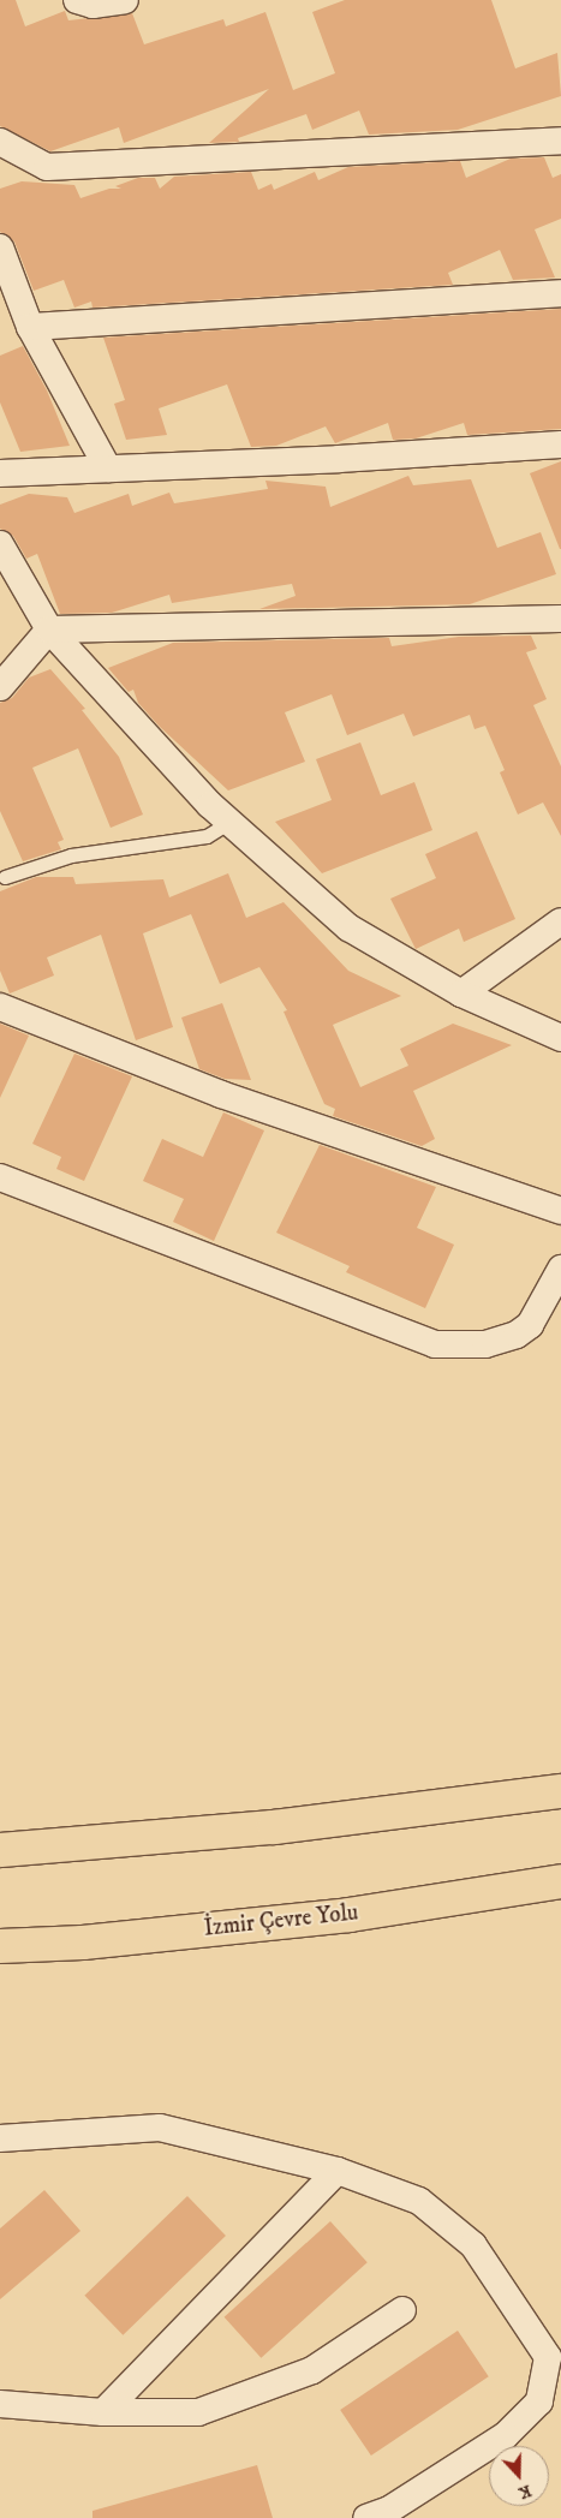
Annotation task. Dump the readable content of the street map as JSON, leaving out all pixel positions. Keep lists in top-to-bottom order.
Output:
{
  "streets": {
    "highway": ["İzmir Çevre Yolu"]
  },
  "north": "bottom"
}
